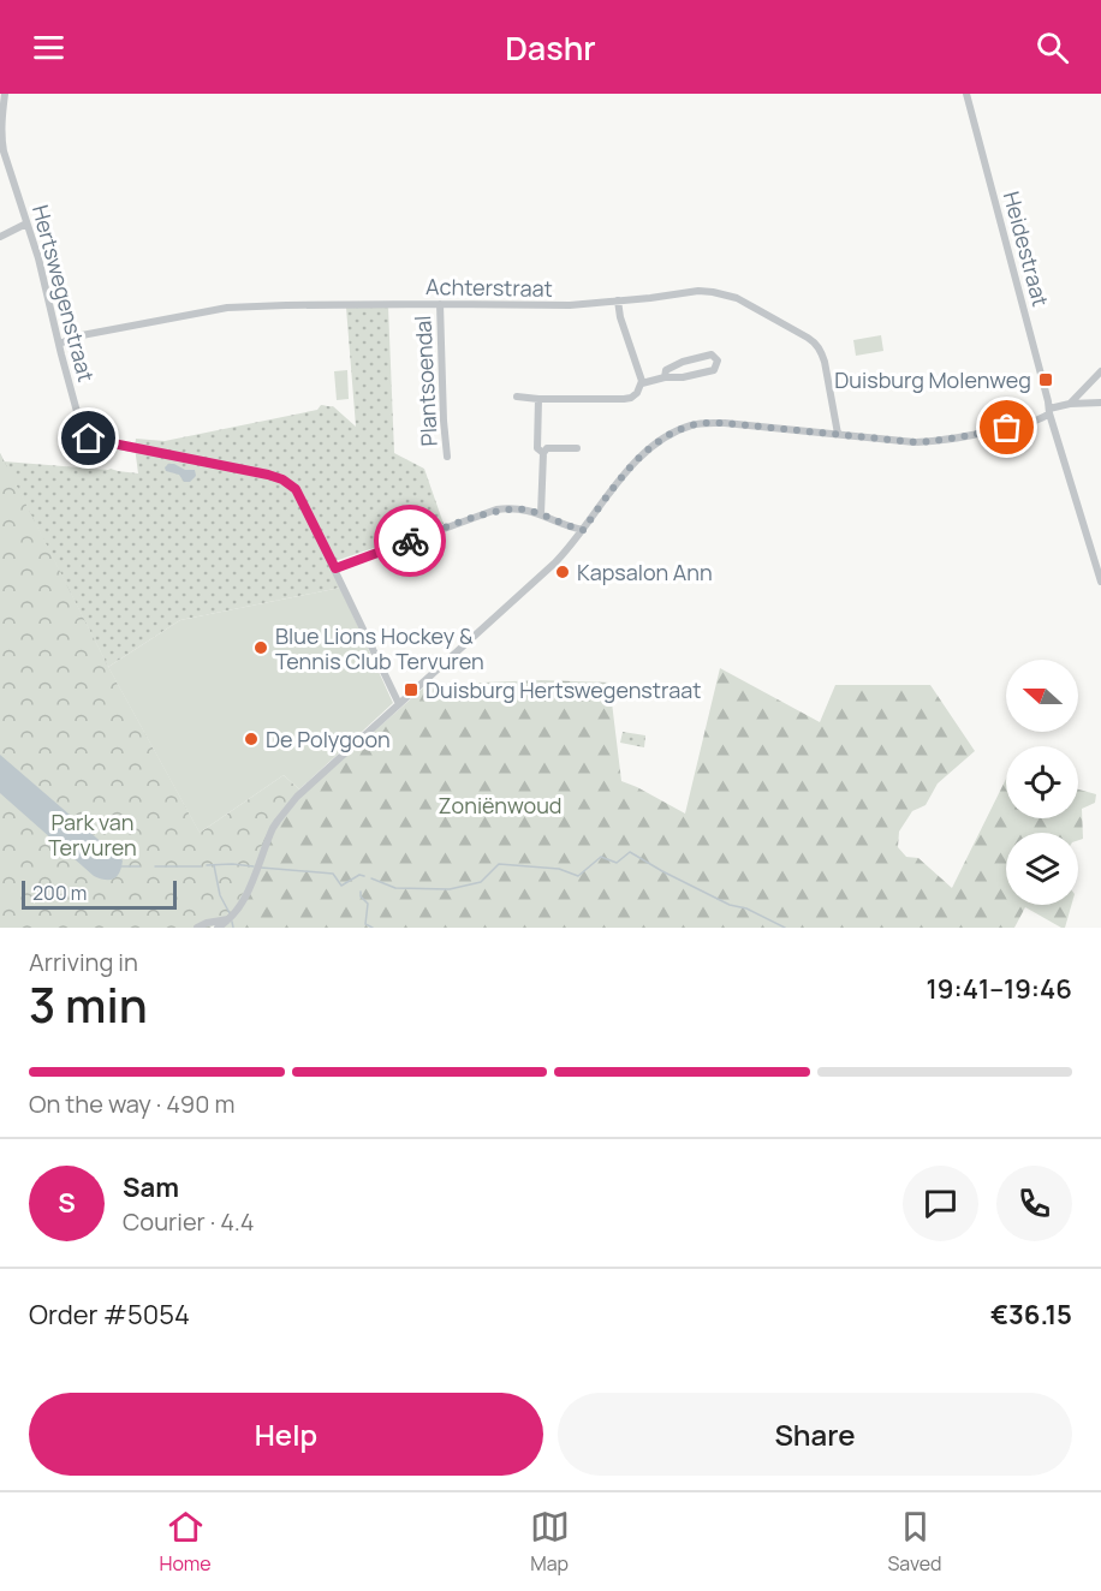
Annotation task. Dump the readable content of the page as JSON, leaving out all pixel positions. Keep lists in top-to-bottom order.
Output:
{
  "streets": {
    "street": [
      "Heidestraat",
      "Achterstraat",
      "Hertswegenstraat",
      "Plantsoendal"
    ]
  },
  "crossings": [
    ["Achterstraat", "Hertswegenstraat"],
    ["Achterstraat", "Plantsoendal"]
  ],
  "parks": ["Zoniënwoud", "Park van Tervuren"],
  "places": {
    "transit": ["Duisburg Molenweg", "Duisburg Hertswegenstraat"],
    "other": ["Kapsalon Ann", "Blue Lions Hockey & Tennis Club Tervuren", "De Polygoon"]
  },
  "scale_bar": "200 m",
  "north": "left",
  "page": {
    "header": "Dashr",
    "scale": "200 m",
    "heading": ["3 min", "Arriving in", "19:41–19:46"],
    "panel": [
      "Sam",
      "Courier · 4.4",
      "Order #5054",
      "€36.15"
    ],
    "bar": "On the way · 490 m",
    "round": "S",
    "buttons": ["Help", "Share"],
    "tabs": ["Home", "Map", "Saved"]
  }
}
